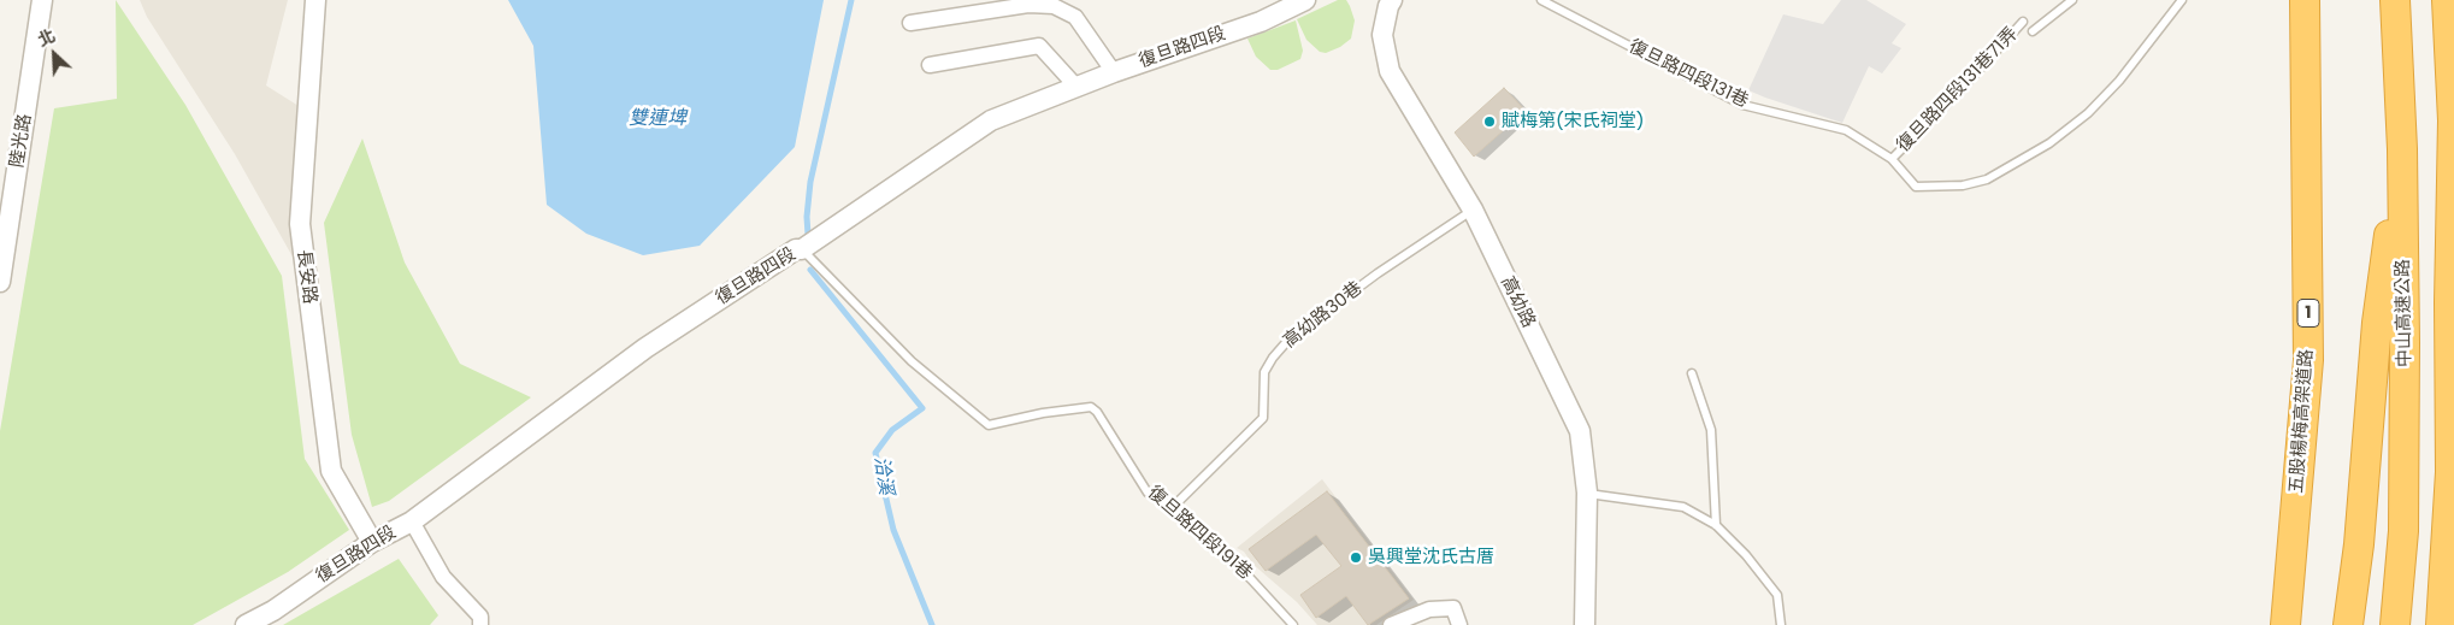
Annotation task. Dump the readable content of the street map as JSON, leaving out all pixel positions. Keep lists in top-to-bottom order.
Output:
{
  "streets": {
    "highway": ["1", "中山高速公路", "五股楊梅高架道路"],
    "street": [
      "復旦路四段",
      "陸光路",
      "長安路",
      "高幼路"
    ],
    "lane": [
      "復旦路四段131巷",
      "復旦路四段131巷71弄",
      "高幼路30巷",
      "復旦路四段191巷"
    ]
  },
  "crossings": [
    ["復旦路四段", "長安路"],
    ["復旦路四段", "復旦路四段191巷"],
    ["復旦路四段131巷", "復旦路四段131巷71弄"],
    ["高幼路", "高幼路30巷"],
    ["高幼路30巷", "復旦路四段191巷"]
  ],
  "water": ["雙連埤", "洽溪"],
  "places": ["賦梅第(宋氏祠堂)", "吳興堂沈氏古厝"],
  "north": "top left"
}
